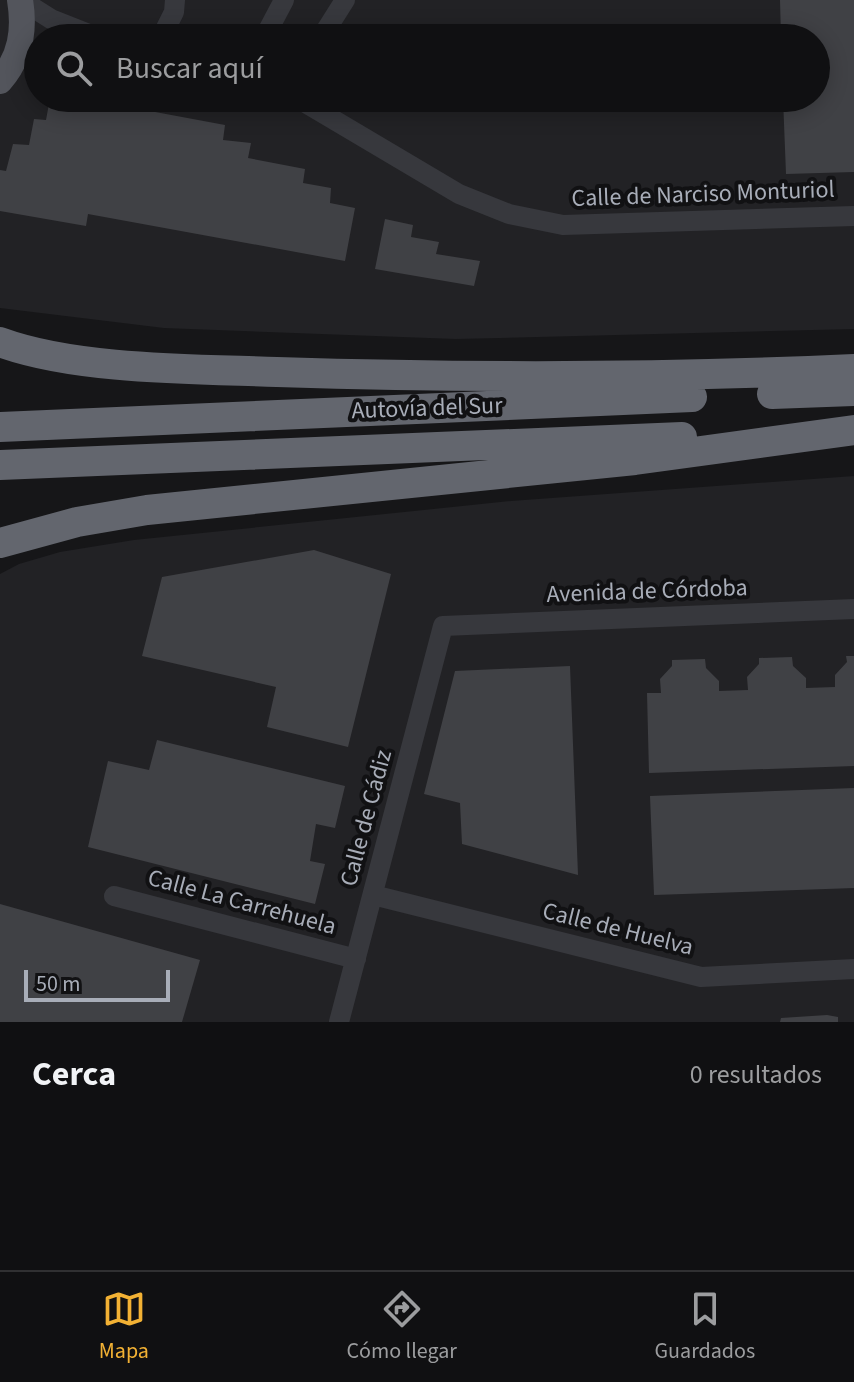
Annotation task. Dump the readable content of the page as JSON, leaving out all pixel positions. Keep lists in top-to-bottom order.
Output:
{
  "streets": {
    "highway": ["Autovía del Sur"],
    "street": [
      "Calle de Narciso Monturiol",
      "Avenida de Córdoba",
      "Calle de Cádiz",
      "Calle La Carrehuela",
      "Calle de Huelva"
    ]
  },
  "crossings": [
    ["Avenida de Córdoba", "Calle de Cádiz"],
    ["Calle de Cádiz", "Calle La Carrehuela"],
    ["Calle de Cádiz", "Calle de Huelva"]
  ],
  "scale_bar": "50 m",
  "page": {
    "search": "Buscar aquí",
    "scale": "50 m",
    "heading": ["Cerca", "0 resultados"],
    "nav": ["Mapa", "Cómo llegar", "Guardados"]
  }
}
